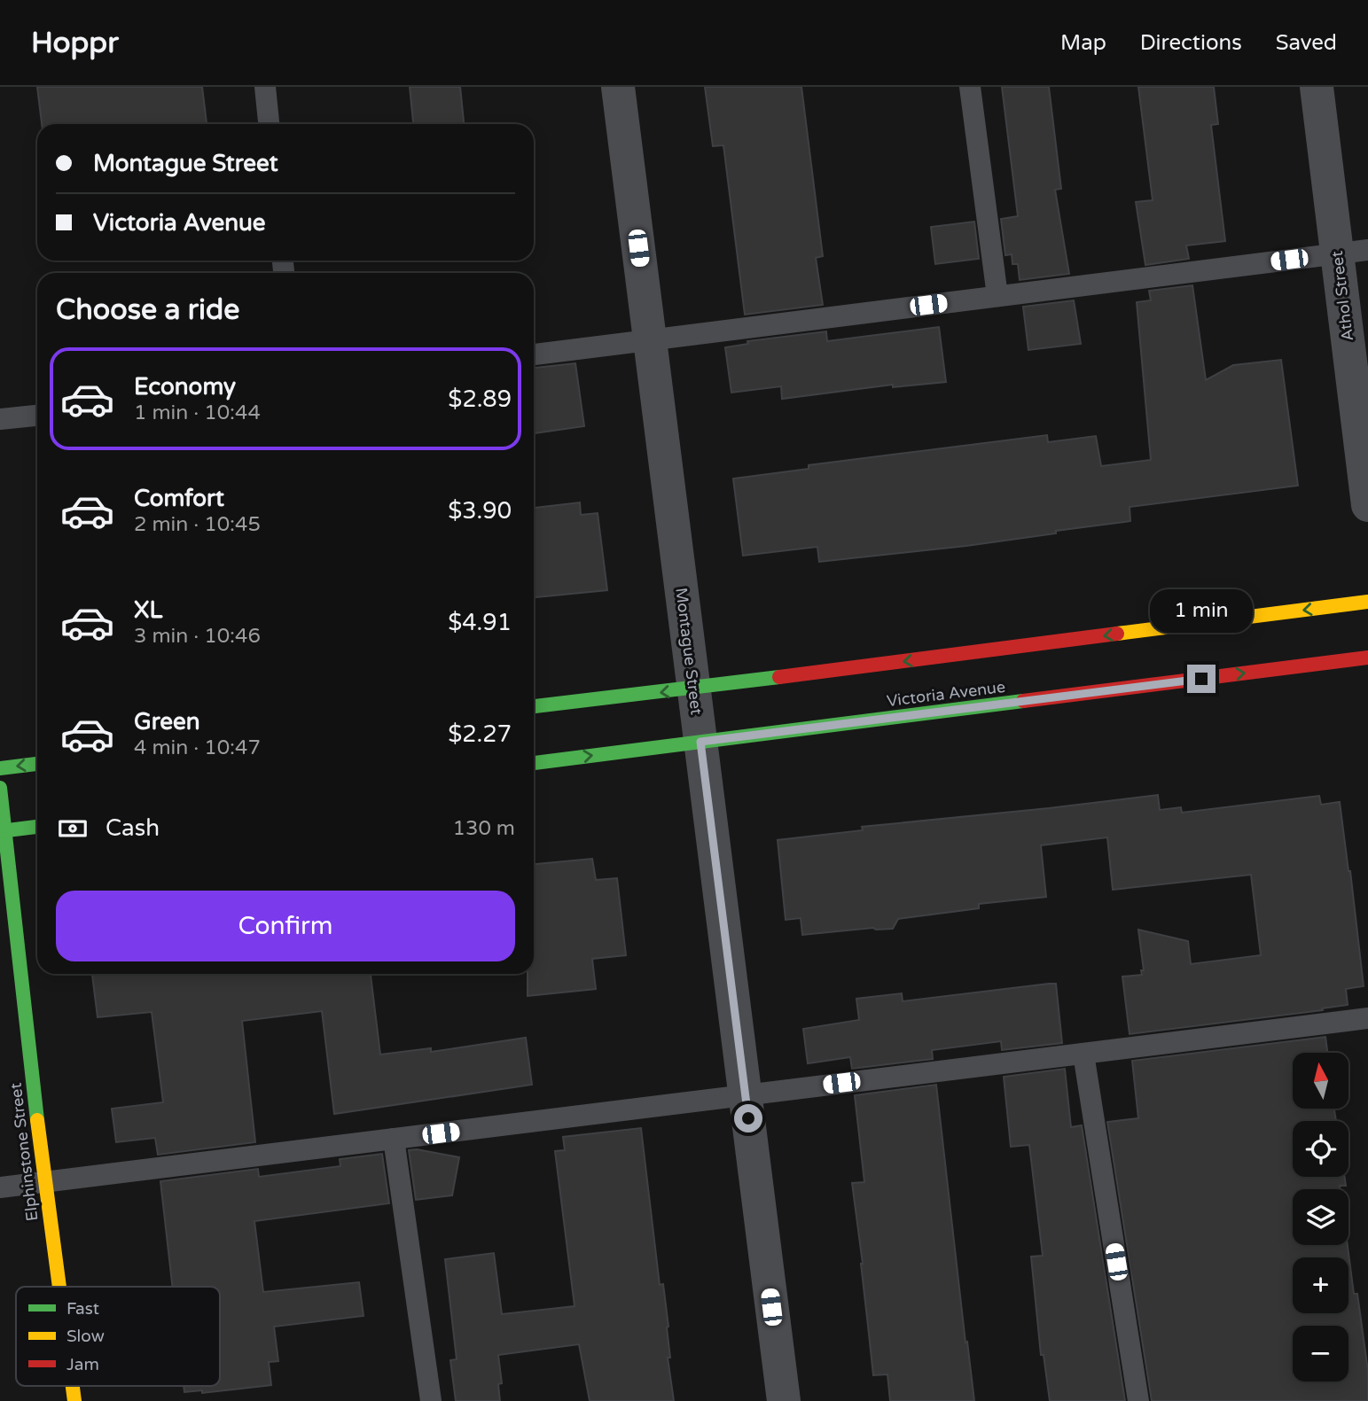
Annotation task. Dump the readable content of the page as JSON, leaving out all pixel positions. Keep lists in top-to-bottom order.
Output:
{
  "streets": {
    "street": [
      "Athol Street",
      "Montague Street",
      "Victoria Avenue",
      "Elphinstone Street"
    ]
  },
  "crossings": [
    ["Montague Street", "Victoria Avenue"]
  ],
  "legend": ["Fast", "Slow", "Jam"],
  "north": "top",
  "page": {
    "header": "Hoppr",
    "nav": ["Map", "Directions", "Saved"],
    "banner": ["Montague Street", "Victoria Avenue"],
    "heading": "Choose a ride",
    "list": [
      {
        "name": "Economy",
        "note": "1 min · 10:44",
        "value": "$2.89"
      },
      {
        "name": "Comfort",
        "note": "2 min · 10:45",
        "value": "$3.90"
      },
      {
        "name": "XL",
        "note": "3 min · 10:46",
        "value": "$4.91"
      },
      {
        "name": "Green",
        "note": "4 min · 10:47",
        "value": "$2.27"
      }
    ],
    "bubble": "1 min",
    "pay": ["Cash", "130 m"],
    "buttons": "Confirm",
    "map_buttons": ["+", "−"]
  }
}
